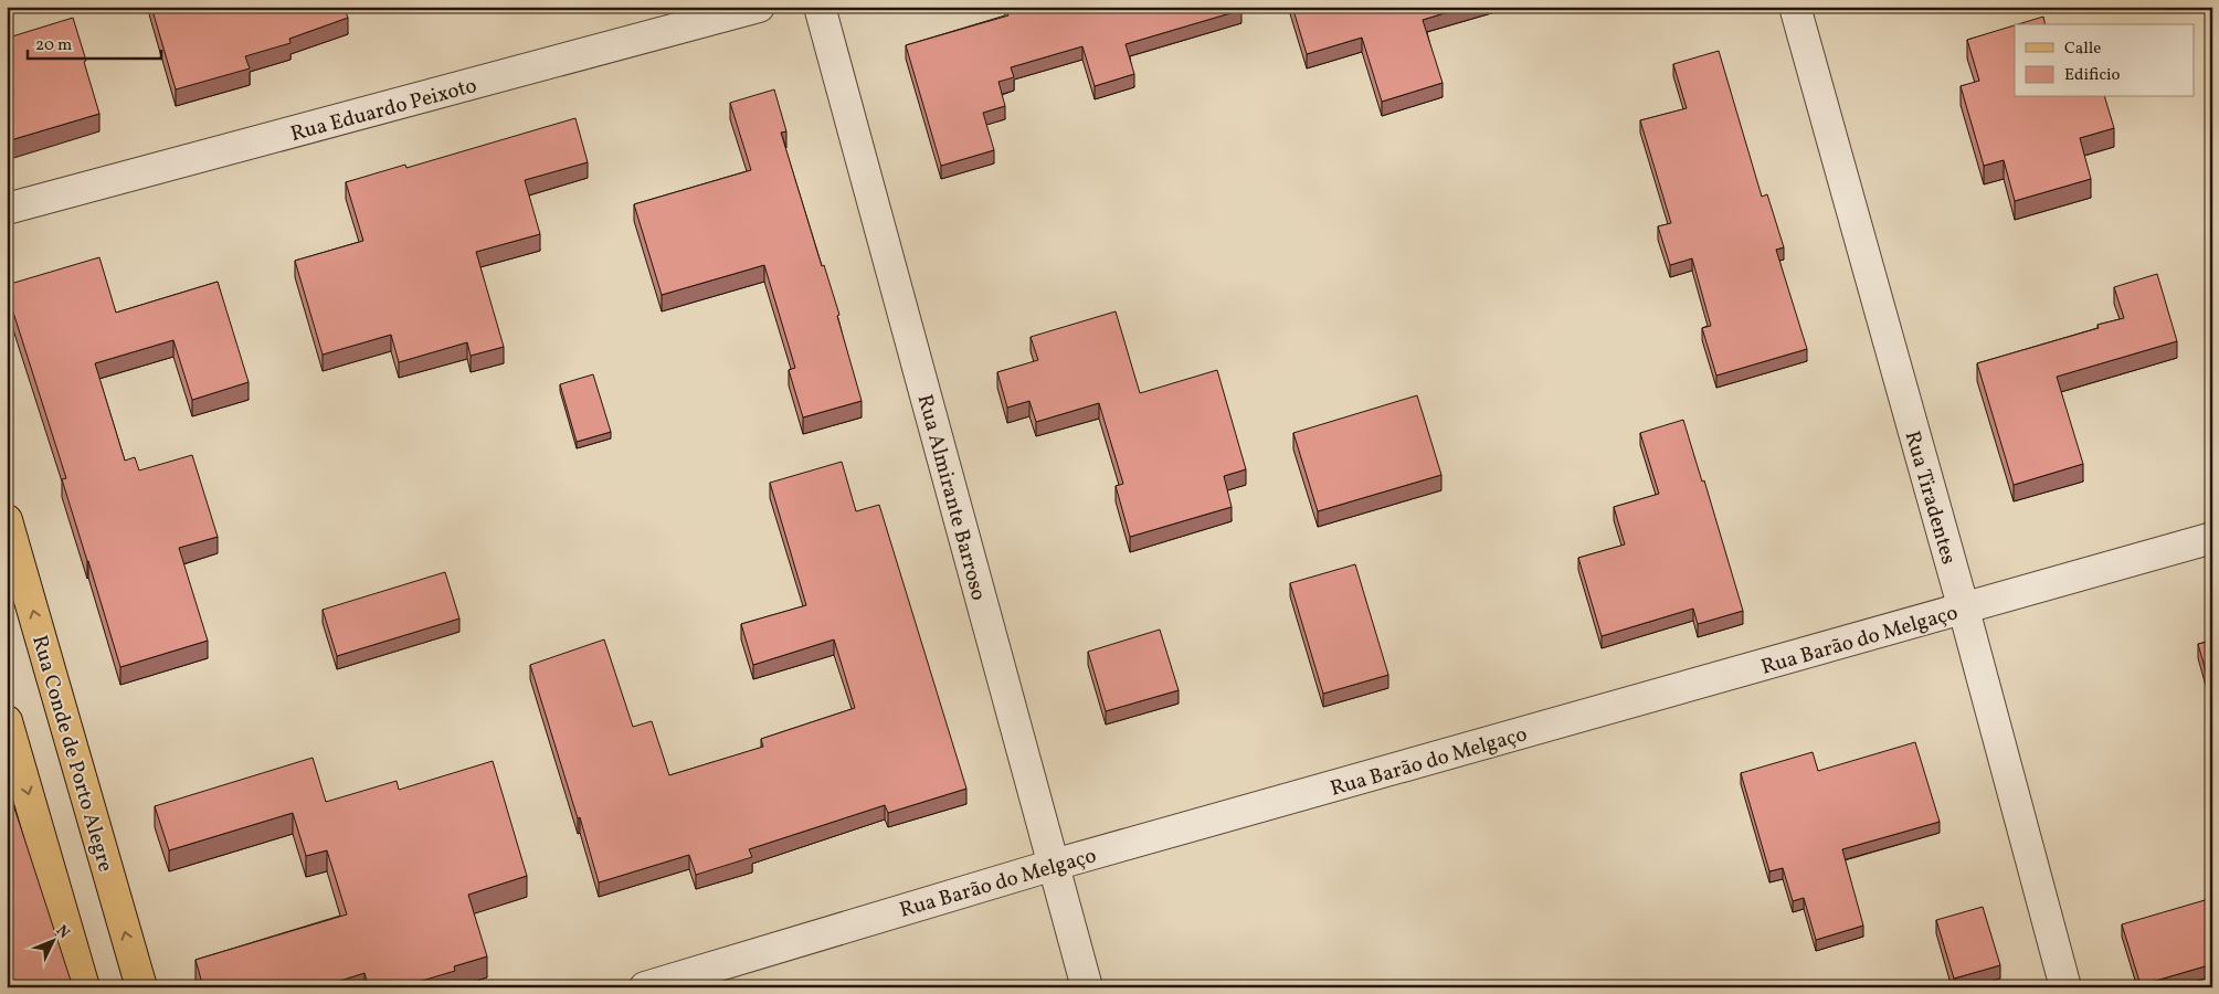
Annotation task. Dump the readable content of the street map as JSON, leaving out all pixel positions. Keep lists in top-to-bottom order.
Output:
{
  "streets": {
    "main road": ["Rua Conde de Porto Alegre"],
    "street": [
      "Rua Eduardo Peixoto",
      "Rua Almirante Barroso",
      "Rua Tiradentes",
      "Rua Barão do Melgaço"
    ]
  },
  "crossings": [
    ["Rua Almirante Barroso", "Rua Barão do Melgaço"],
    ["Rua Tiradentes", "Rua Barão do Melgaço"]
  ],
  "legend": ["Calle", "Edificio"],
  "scale_bar": "20 m",
  "north": "top right"
}
